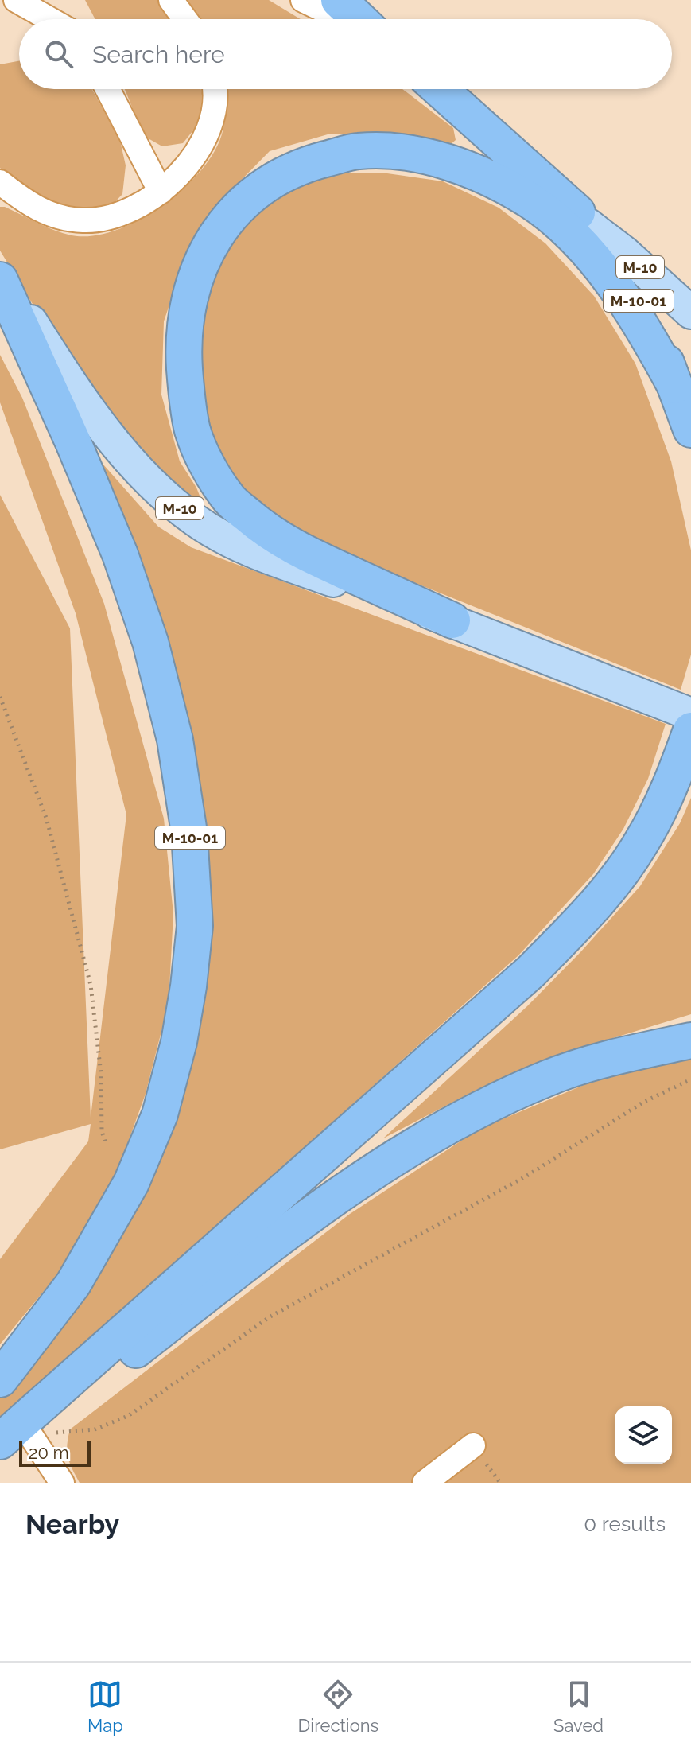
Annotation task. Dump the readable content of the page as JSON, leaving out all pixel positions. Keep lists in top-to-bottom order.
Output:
{
  "streets": {
    "highway": ["М-10", "М-10-01"]
  },
  "crossings": [
    ["М-10", "М-10-01"]
  ],
  "scale_bar": "20 m",
  "page": {
    "search": "Search here",
    "scale": "20 m",
    "heading": ["Nearby", "0 results"],
    "nav": ["Map", "Directions", "Saved"]
  }
}
